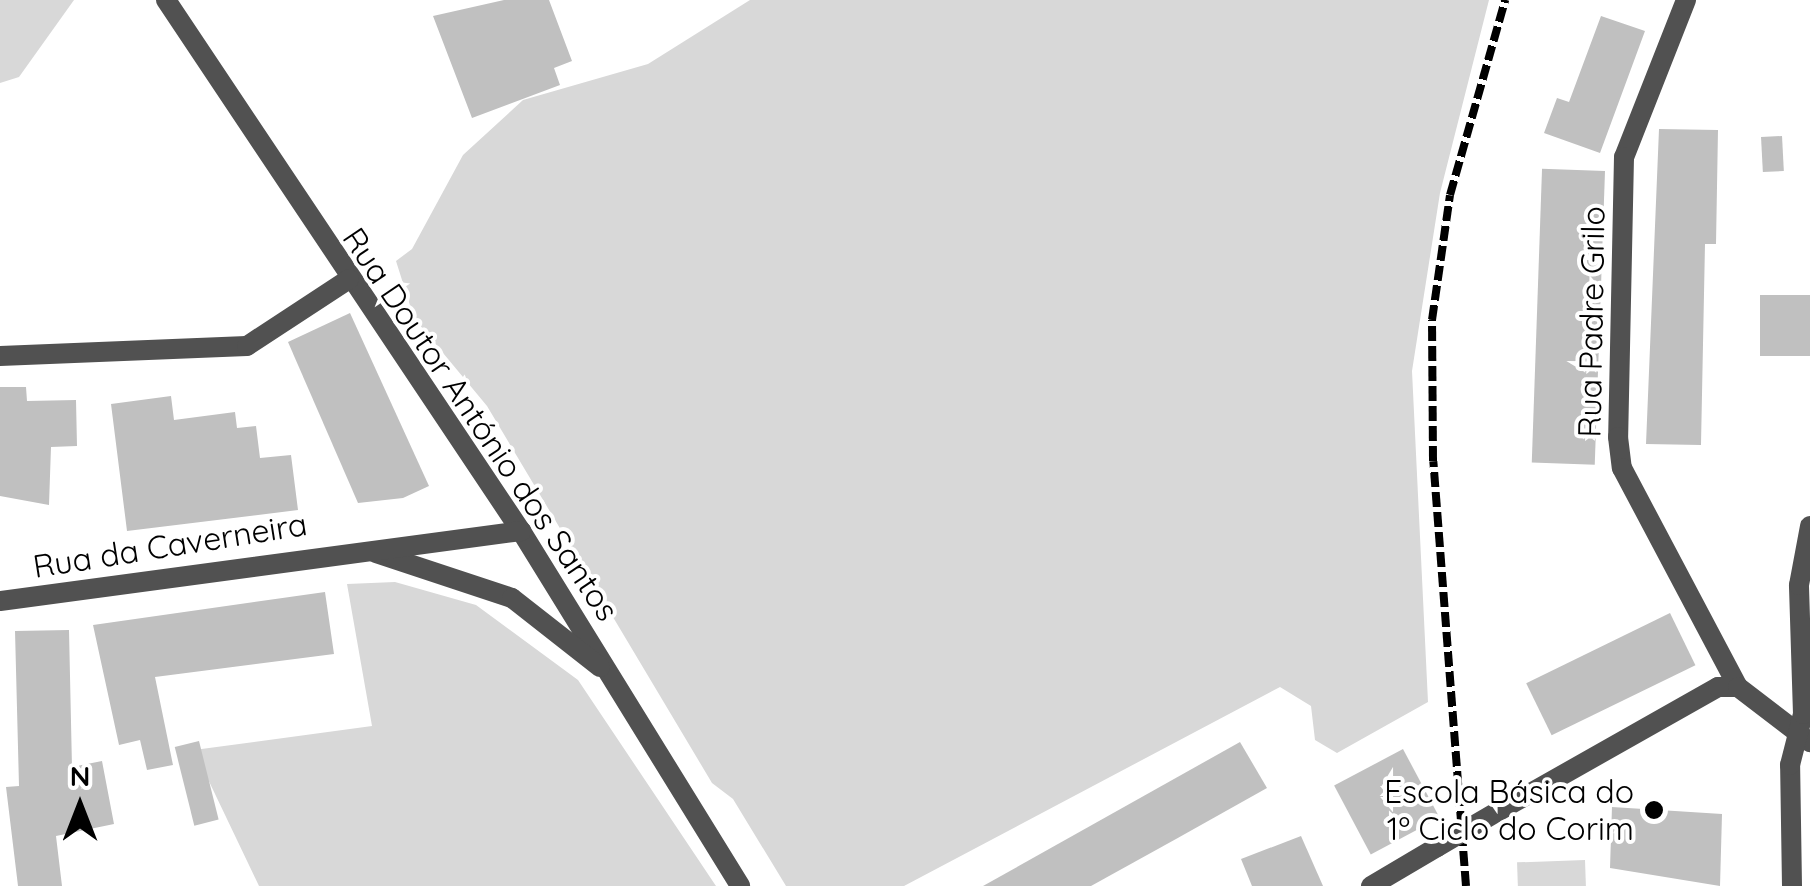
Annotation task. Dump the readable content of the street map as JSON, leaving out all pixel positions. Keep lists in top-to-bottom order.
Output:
{
  "streets": {
    "street": ["Rua Padre Grilo", "Rua Doutor António dos Santos", "Rua da Caverneira"]
  },
  "crossings": [
    ["Rua Doutor António dos Santos", "Rua da Caverneira"]
  ],
  "places": ["Escola Básica do 1º Ciclo do Corim"],
  "north": "top"
}
